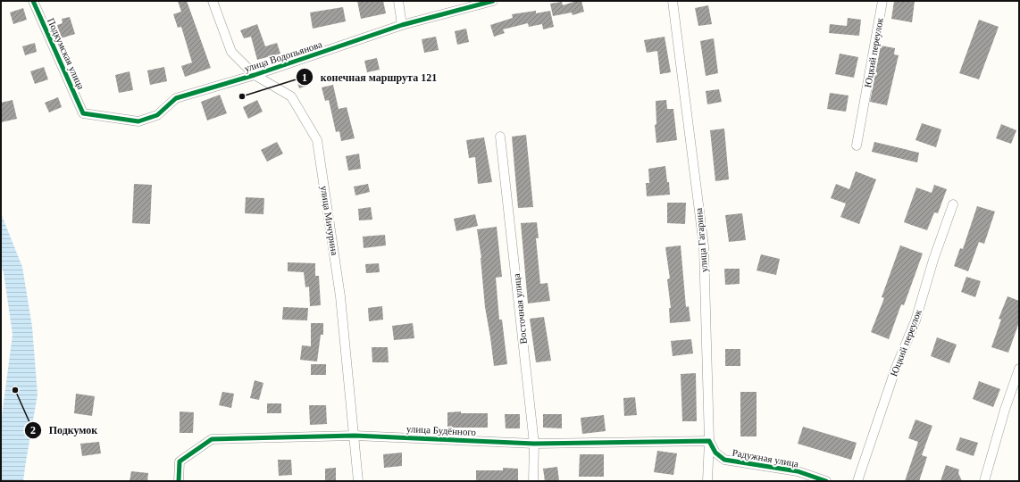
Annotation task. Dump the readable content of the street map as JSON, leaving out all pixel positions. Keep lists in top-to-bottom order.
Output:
{
  "streets": {
    "street": [
      "Юцкий переулок",
      "Подкумская улица",
      "улица Водопьянова",
      "улица Мичурина",
      "улица Гагарина",
      "Восточная улица",
      "улица Будённого",
      "Радужная улица"
    ]
  },
  "crossings": [
    ["Подкумская улица", "улица Водопьянова"],
    ["улица Водопьянова", "улица Мичурина"],
    ["улица Мичурина", "улица Будённого"],
    ["улица Гагарина", "улица Будённого"],
    ["улица Гагарина", "Радужная улица"],
    ["Восточная улица", "улица Будённого"],
    ["улица Будённого", "Радужная улица"]
  ],
  "places": ["конечная маршрута 121", "Подкумок"]
}
